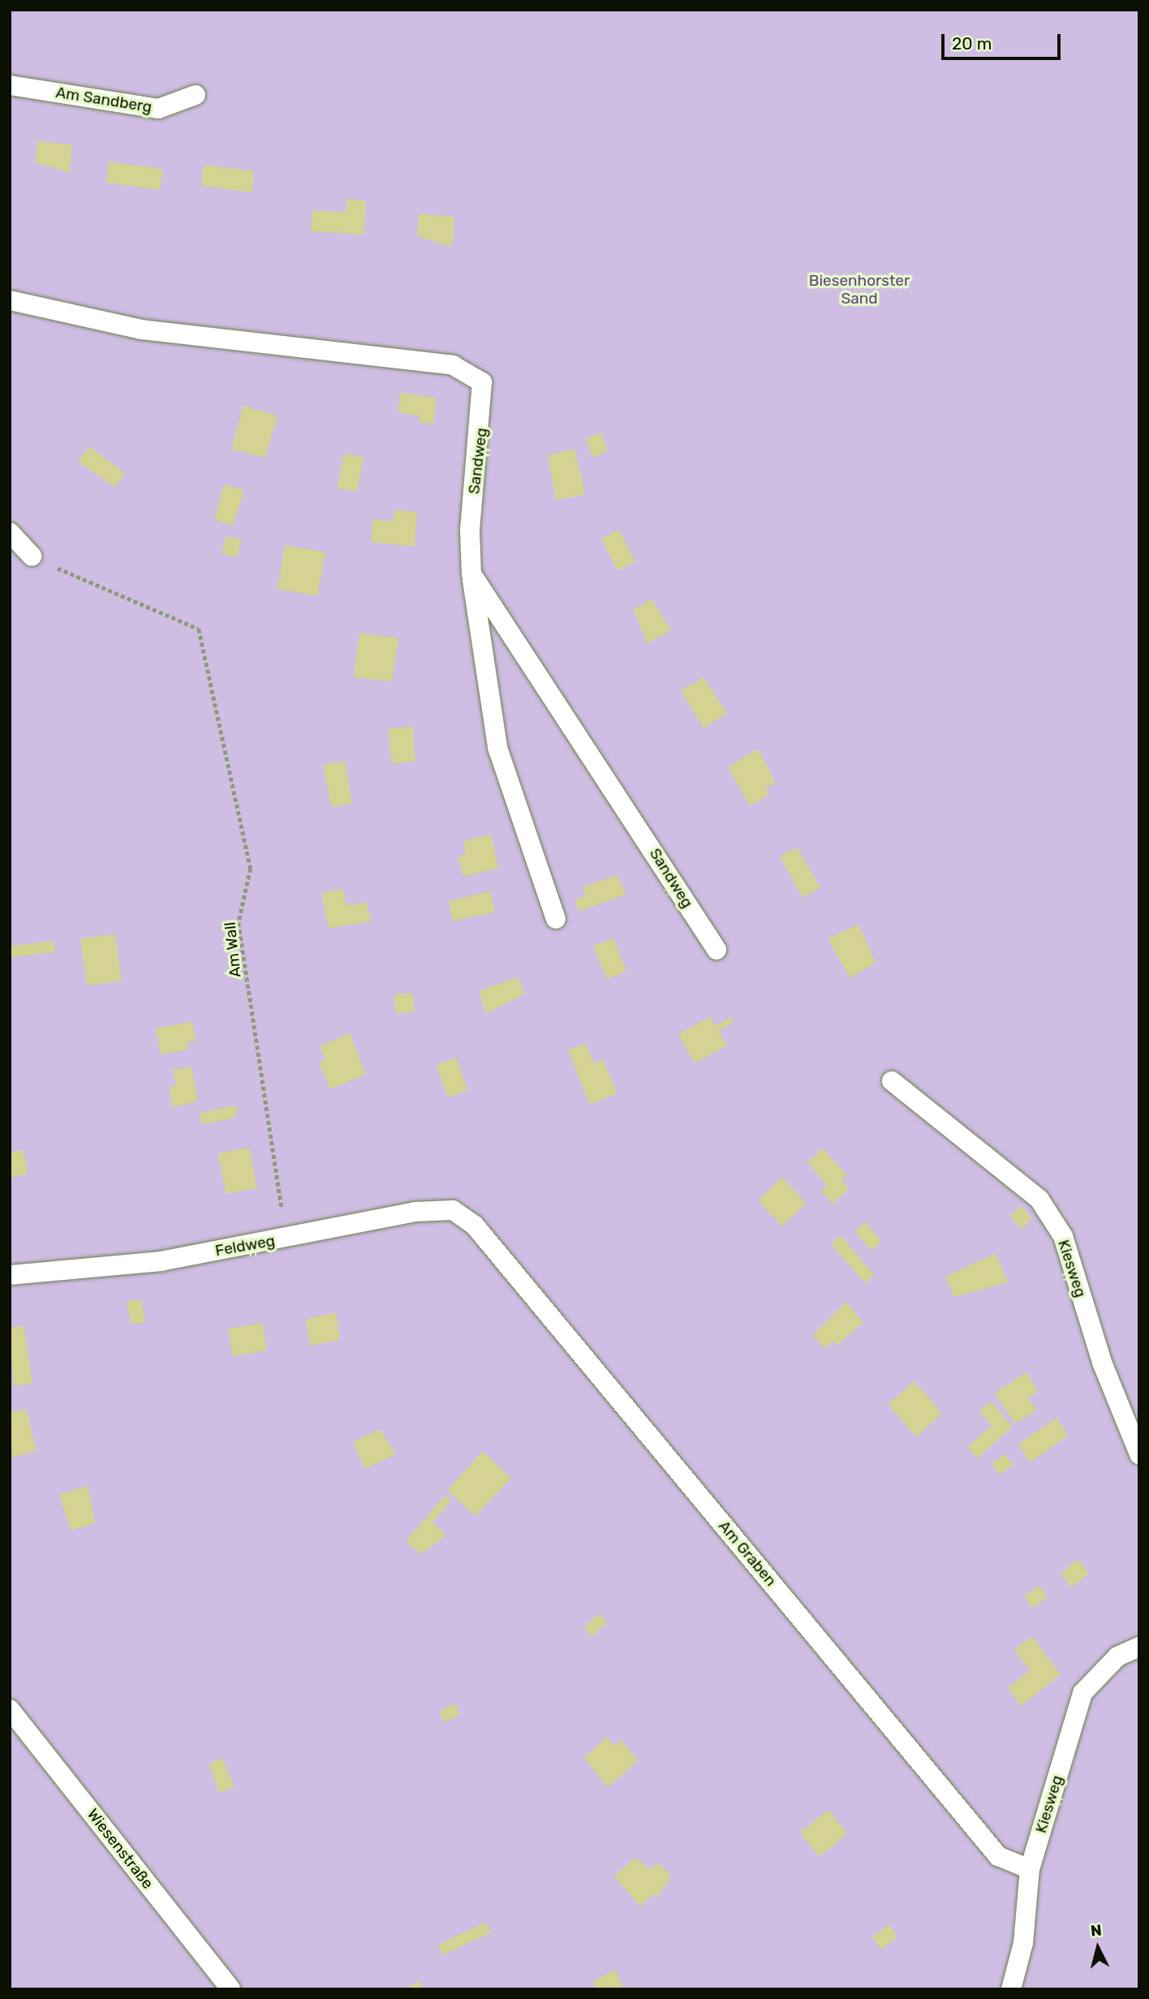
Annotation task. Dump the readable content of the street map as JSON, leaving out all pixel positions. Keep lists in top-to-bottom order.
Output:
{
  "streets": {
    "lane": [
      "Am Sandberg",
      "Sandweg",
      "Feldweg",
      "Kiesweg",
      "Am Graben",
      "Wiesenstraße"
    ],
    "path": ["Am Wall"]
  },
  "crossings": [
    ["Am Wall", "Feldweg"],
    ["Feldweg", "Am Graben"],
    ["Kiesweg", "Am Graben"]
  ],
  "parks": ["Biesenhorster Sand"],
  "scale_bar": "20 m",
  "north": "top"
}
